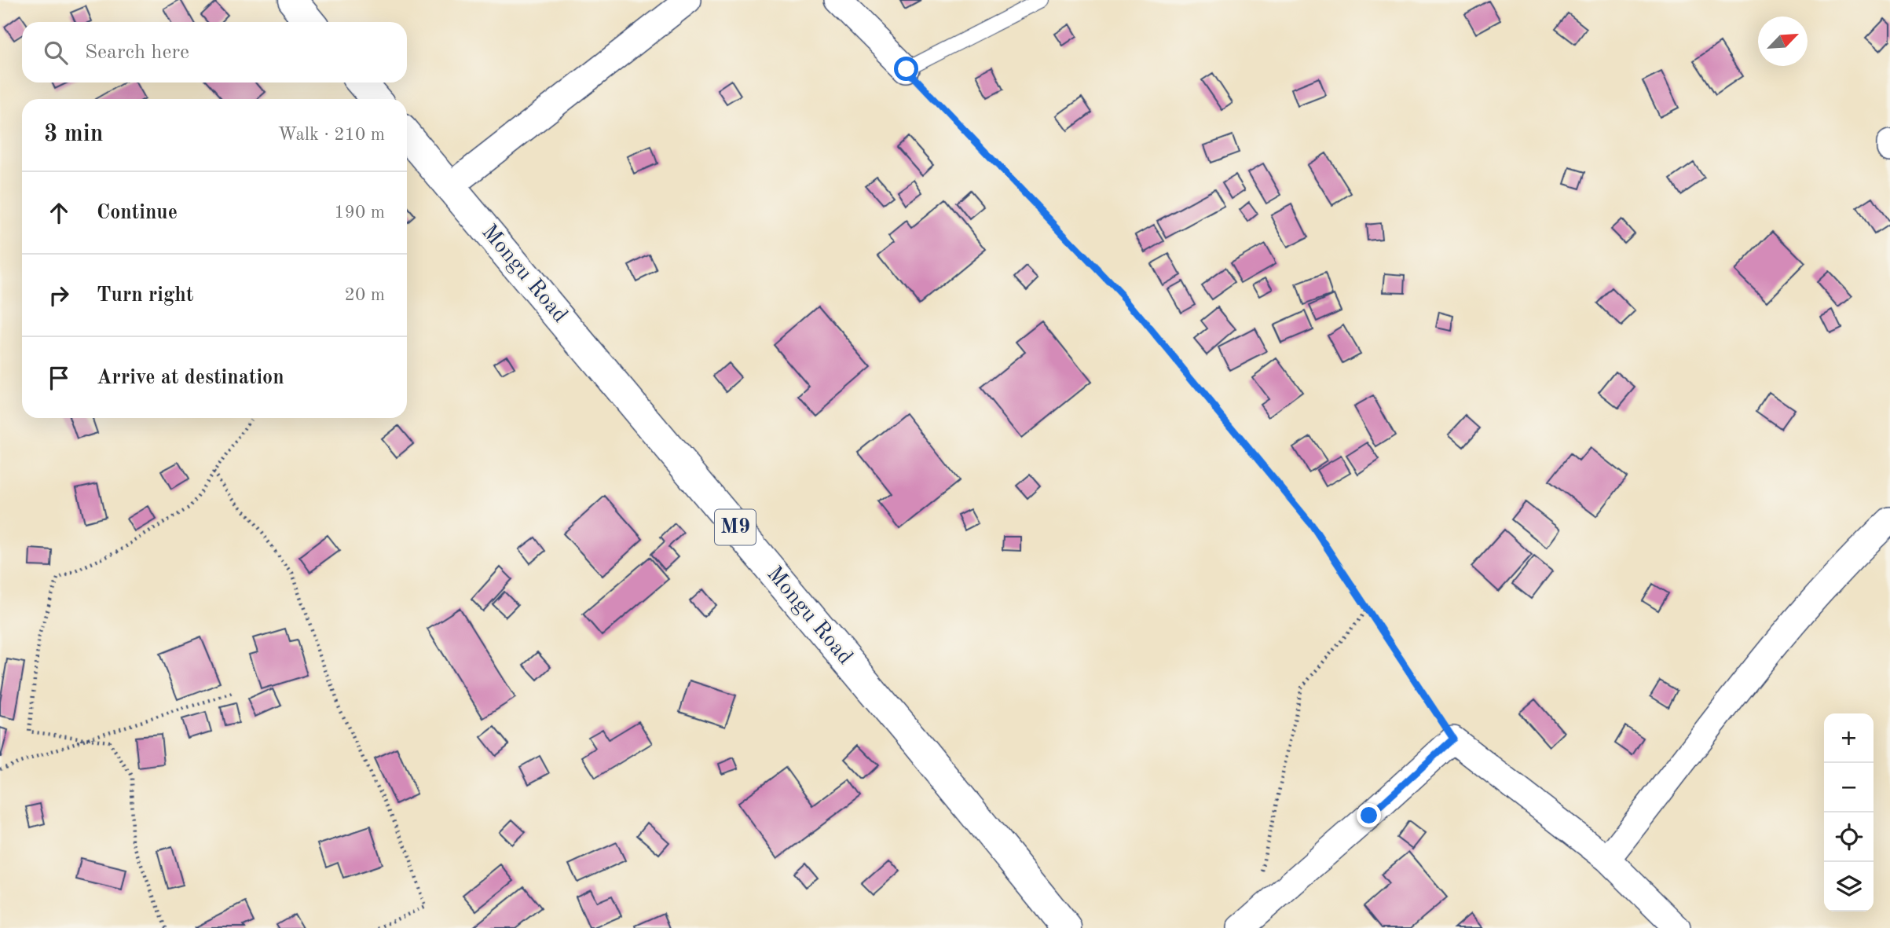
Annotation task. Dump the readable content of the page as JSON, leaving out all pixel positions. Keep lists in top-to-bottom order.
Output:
{
  "streets": {
    "main road": ["Mongu Road", "M9"]
  },
  "north": "top right",
  "page": {
    "search": "Search here",
    "heading": ["3 min", "Walk · 210 m"],
    "list": [
      ["Continue", "190 m"],
      ["Turn right", "20 m"],
      "Arrive at destination"
    ],
    "map_buttons": ["+", "−"]
  }
}
